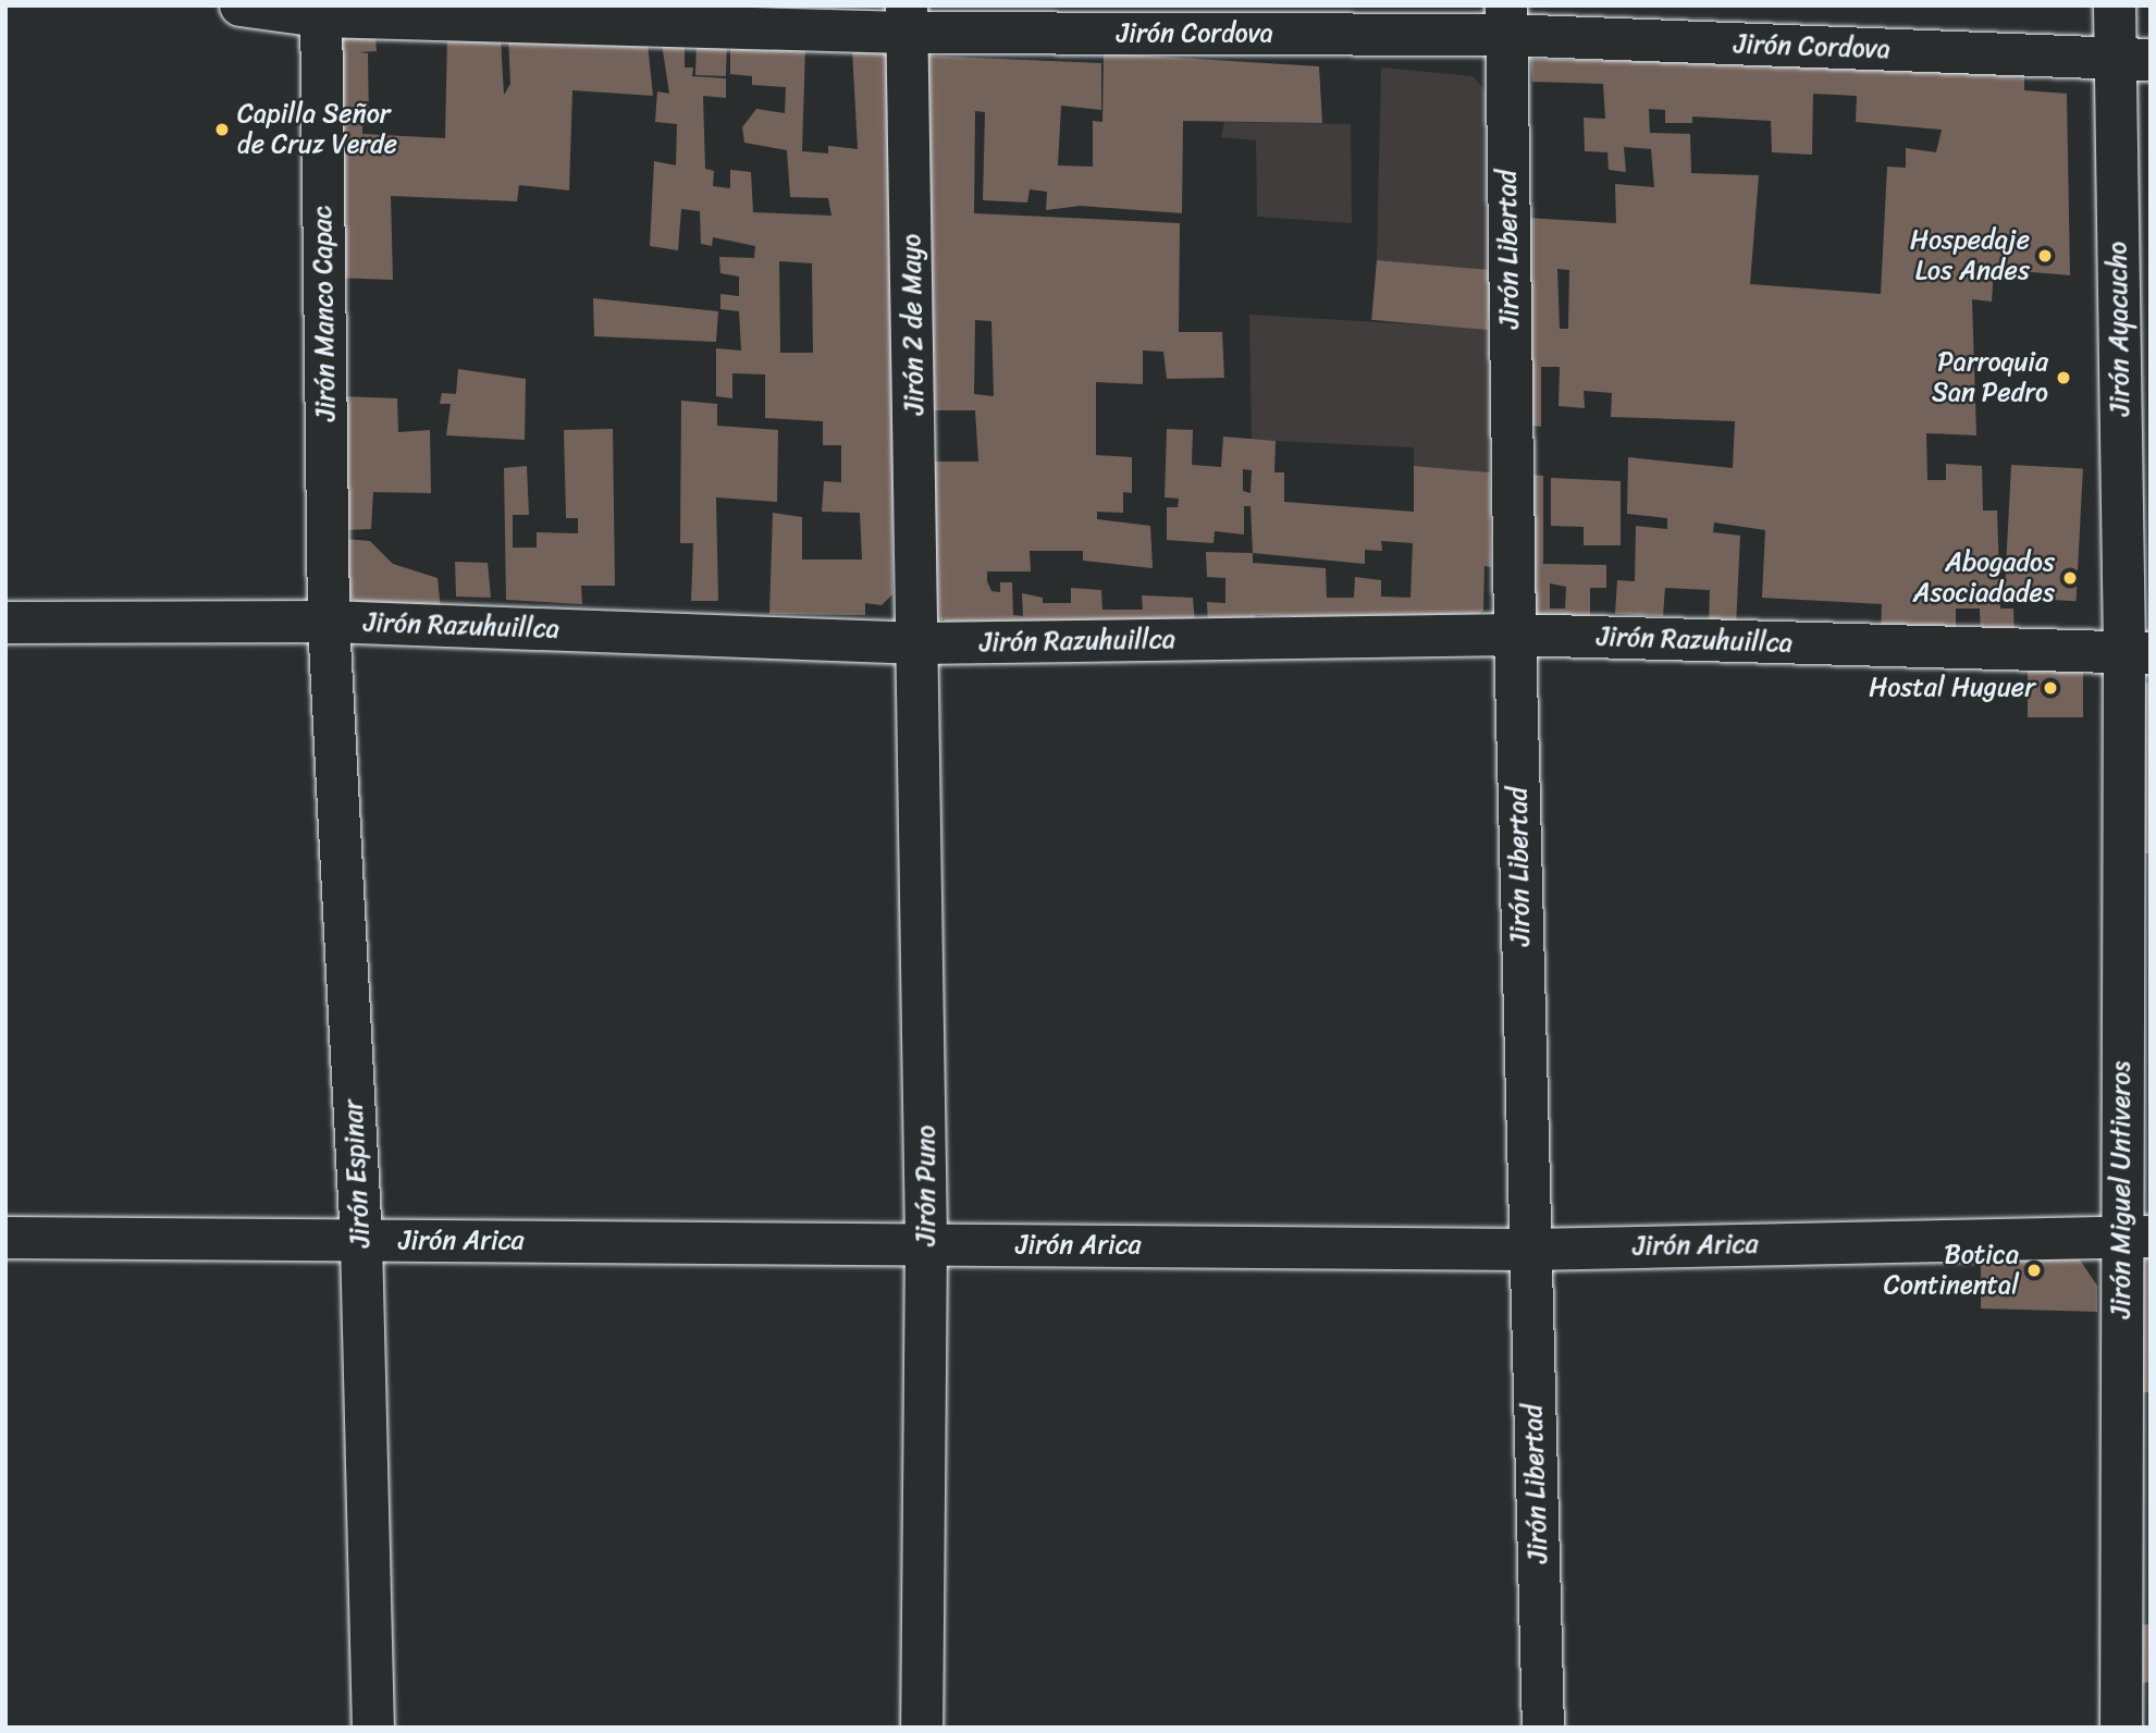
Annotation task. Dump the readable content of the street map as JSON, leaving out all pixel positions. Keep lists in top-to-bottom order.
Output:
{
  "streets": {
    "street": [
      "Jirón Cordova",
      "Jirón Libertad",
      "Jirón Manco Capac",
      "Jirón 2 de Mayo",
      "Jirón Ayacucho",
      "Jirón Razuhuillca",
      "Jirón Espinar",
      "Jirón Puno",
      "Jirón Miguel Untiveros",
      "Jirón Arica"
    ]
  },
  "crossings": [
    ["Jirón Cordova", "Jirón Libertad"],
    ["Jirón Cordova", "Jirón Manco Capac"],
    ["Jirón Cordova", "Jirón 2 de Mayo"],
    ["Jirón Cordova", "Jirón Ayacucho"],
    ["Jirón Libertad", "Jirón Razuhuillca"],
    ["Jirón Libertad", "Jirón Arica"],
    ["Jirón Manco Capac", "Jirón Razuhuillca"],
    ["Jirón Manco Capac", "Jirón Espinar"],
    ["Jirón 2 de Mayo", "Jirón Razuhuillca"],
    ["Jirón 2 de Mayo", "Jirón Puno"],
    ["Jirón Ayacucho", "Jirón Razuhuillca"],
    ["Jirón Ayacucho", "Jirón Miguel Untiveros"],
    ["Jirón Razuhuillca", "Jirón Espinar"],
    ["Jirón Razuhuillca", "Jirón Puno"],
    ["Jirón Razuhuillca", "Jirón Miguel Untiveros"],
    ["Jirón Espinar", "Jirón Arica"],
    ["Jirón Puno", "Jirón Arica"],
    ["Jirón Miguel Untiveros", "Jirón Arica"]
  ],
  "places": [
    "Capilla Señor de Cruz Verde",
    "Hospedaje Los Andes",
    "Parroquia San Pedro",
    "Abogados Asociadades",
    "Hostal Huguer",
    "Botica Continental"
  ]
}
